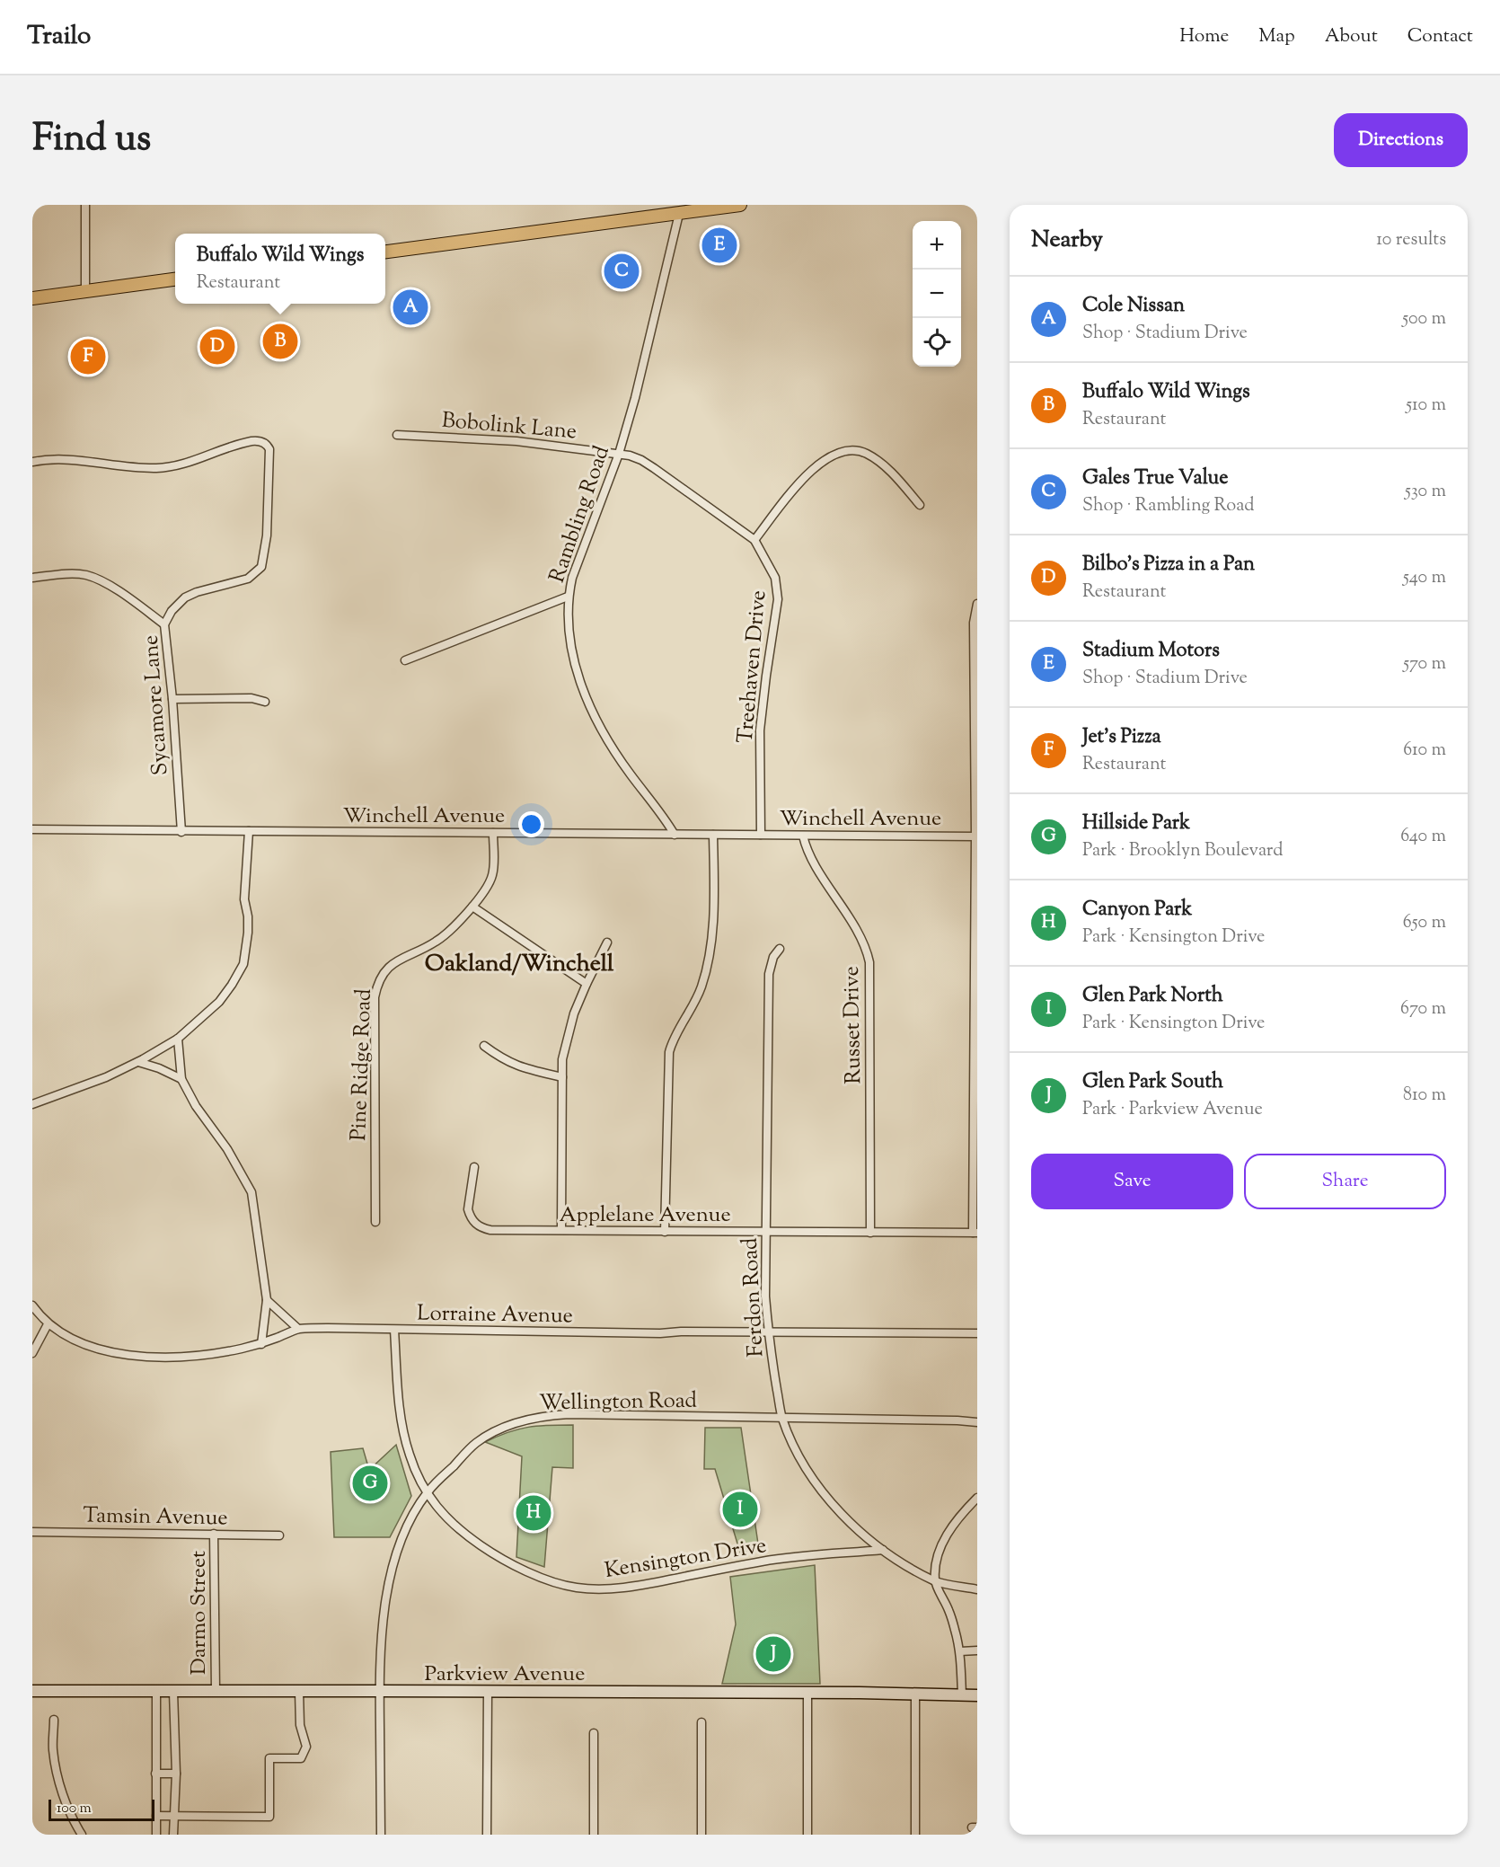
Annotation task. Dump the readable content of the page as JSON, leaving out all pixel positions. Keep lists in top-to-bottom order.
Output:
{
  "streets": {
    "street": [
      "Bobolink Lane",
      "Rambling Road",
      "Treehaven Drive",
      "Sycamore Lane",
      "Winchell Avenue",
      "Russet Drive",
      "Pine Ridge Road",
      "Applelane Avenue",
      "Ferdon Road",
      "Lorraine Avenue",
      "Wellington Road",
      "Tamsin Avenue",
      "Kensington Drive",
      "Darmo Street",
      "Parkview Avenue"
    ]
  },
  "crossings": [
    ["Bobolink Lane", "Rambling Road"],
    ["Bobolink Lane", "Treehaven Drive"],
    ["Rambling Road", "Treehaven Drive"],
    ["Rambling Road", "Winchell Avenue"],
    ["Treehaven Drive", "Winchell Avenue"],
    ["Sycamore Lane", "Winchell Avenue"],
    ["Winchell Avenue", "Russet Drive"],
    ["Winchell Avenue", "Pine Ridge Road"],
    ["Russet Drive", "Applelane Avenue"],
    ["Applelane Avenue", "Ferdon Road"],
    ["Ferdon Road", "Lorraine Avenue"],
    ["Ferdon Road", "Wellington Road"],
    ["Ferdon Road", "Kensington Drive"],
    ["Lorraine Avenue", "Kensington Drive"],
    ["Wellington Road", "Kensington Drive"],
    ["Wellington Road", "Parkview Avenue"],
    ["Tamsin Avenue", "Darmo Street"],
    ["Darmo Street", "Parkview Avenue"]
  ],
  "districts": ["Oakland/Winchell"],
  "scale_bar": "100 m",
  "page": {
    "header": "Trailo",
    "nav": [
      "Home",
      "Map",
      "About",
      "Contact"
    ],
    "title": "Find us",
    "buttons": [
      "Directions",
      ["Save", "Share"]
    ],
    "heading": ["Nearby", "10 results"],
    "map_buttons": ["+", "−"],
    "pins": [
      "E",
      "C",
      "A",
      "B",
      "D",
      "F",
      "G",
      "I",
      "H",
      "J"
    ],
    "popup": ["Buffalo Wild Wings", "Restaurant"],
    "list": [
      {
        "mark": "A",
        "name": "Cole Nissan",
        "note": "Shop · Stadium Drive",
        "value": "500 m"
      },
      {
        "mark": "B",
        "name": "Buffalo Wild Wings",
        "note": "Restaurant",
        "value": "510 m"
      },
      {
        "mark": "C",
        "name": "Gales True Value",
        "note": "Shop · Rambling Road",
        "value": "530 m"
      },
      {
        "mark": "D",
        "name": "Bilbo's Pizza in a Pan",
        "note": "Restaurant",
        "value": "540 m"
      },
      {
        "mark": "E",
        "name": "Stadium Motors",
        "note": "Shop · Stadium Drive",
        "value": "570 m"
      },
      {
        "mark": "F",
        "name": "Jet's Pizza",
        "note": "Restaurant",
        "value": "610 m"
      },
      {
        "mark": "G",
        "name": "Hillside Park",
        "note": "Park · Brooklyn Boulevard",
        "value": "640 m"
      },
      {
        "mark": "H",
        "name": "Canyon Park",
        "note": "Park · Kensington Drive",
        "value": "650 m"
      },
      {
        "mark": "I",
        "name": "Glen Park North",
        "note": "Park · Kensington Drive",
        "value": "670 m"
      },
      {
        "mark": "J",
        "name": "Glen Park South",
        "note": "Park · Parkview Avenue",
        "value": "810 m"
      }
    ],
    "scale": "100 m"
  }
}
